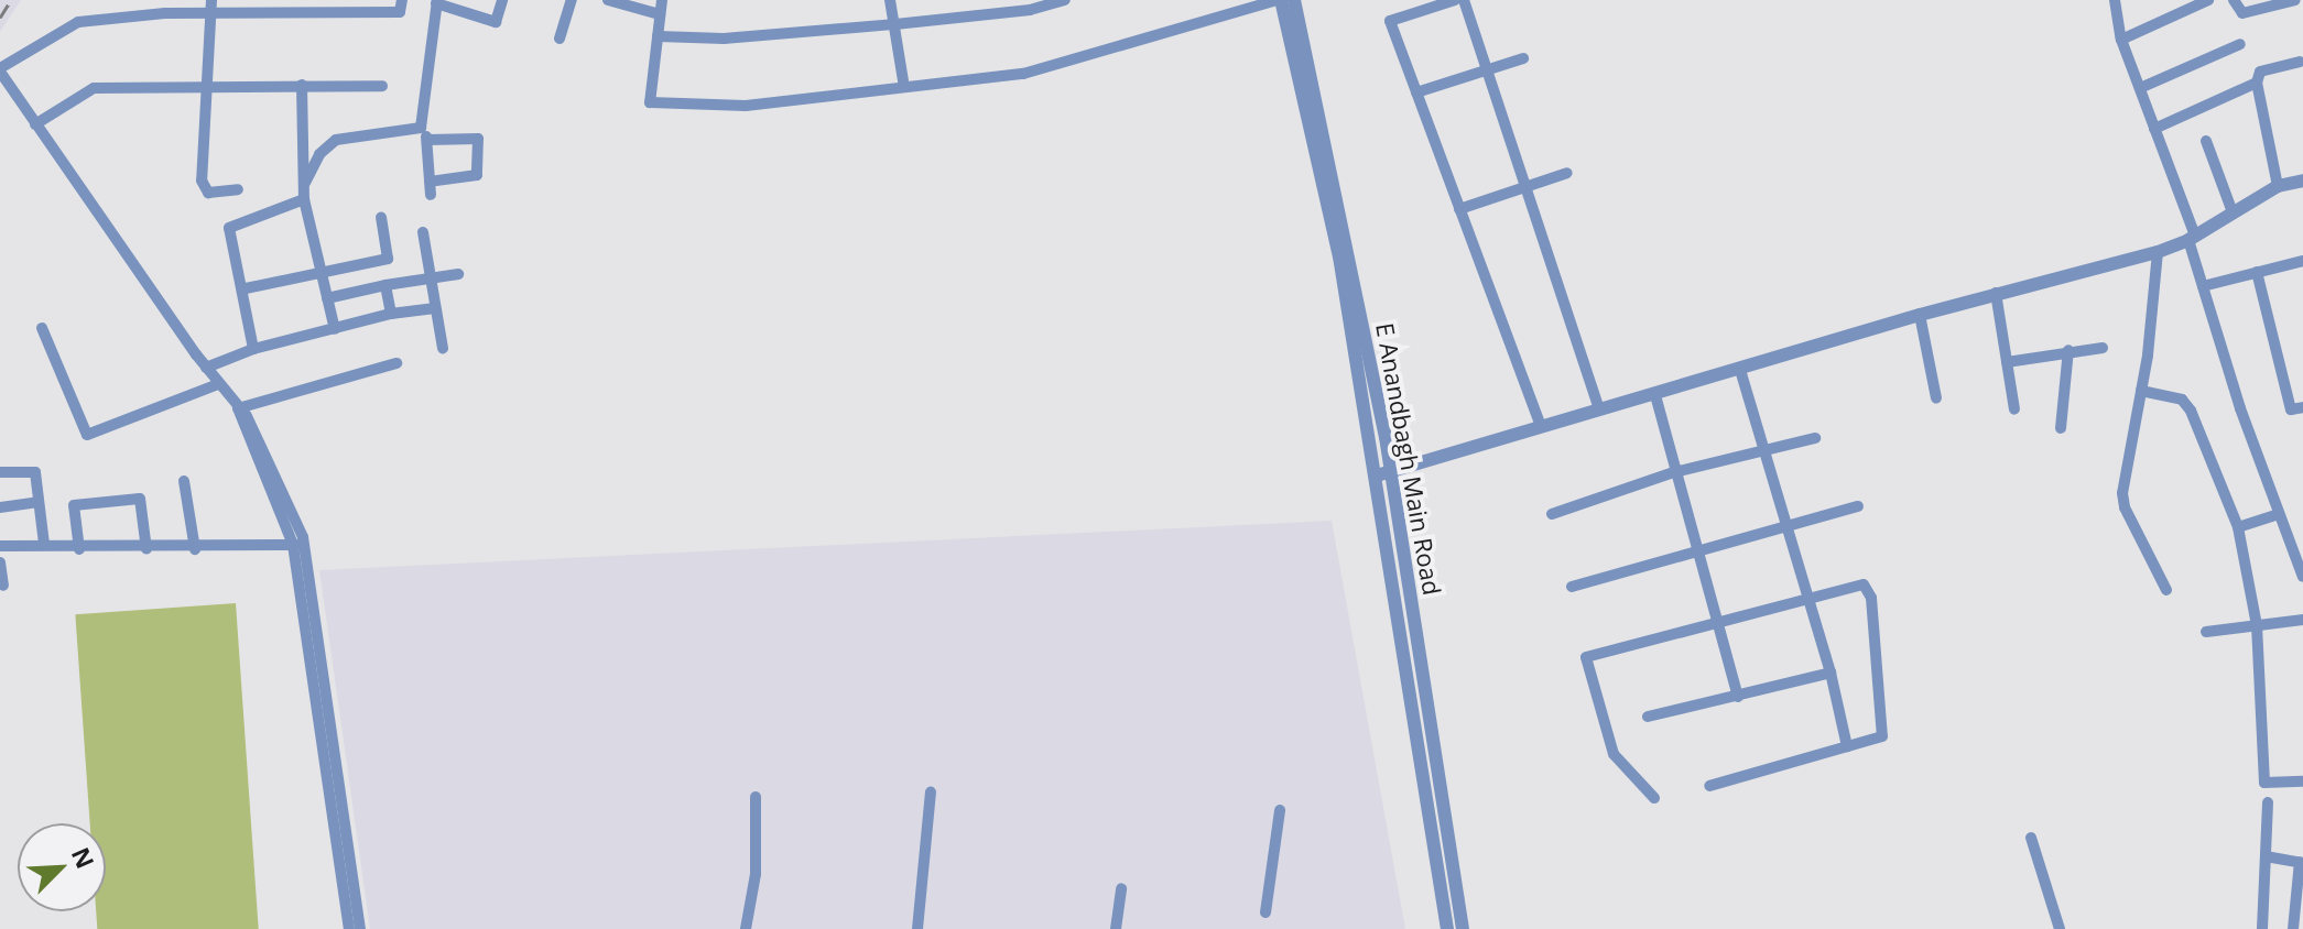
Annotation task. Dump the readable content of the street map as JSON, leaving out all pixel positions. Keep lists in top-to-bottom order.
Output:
{
  "streets": {
    "street": ["E Anandbagh Main Road"]
  },
  "north": "top right"
}
